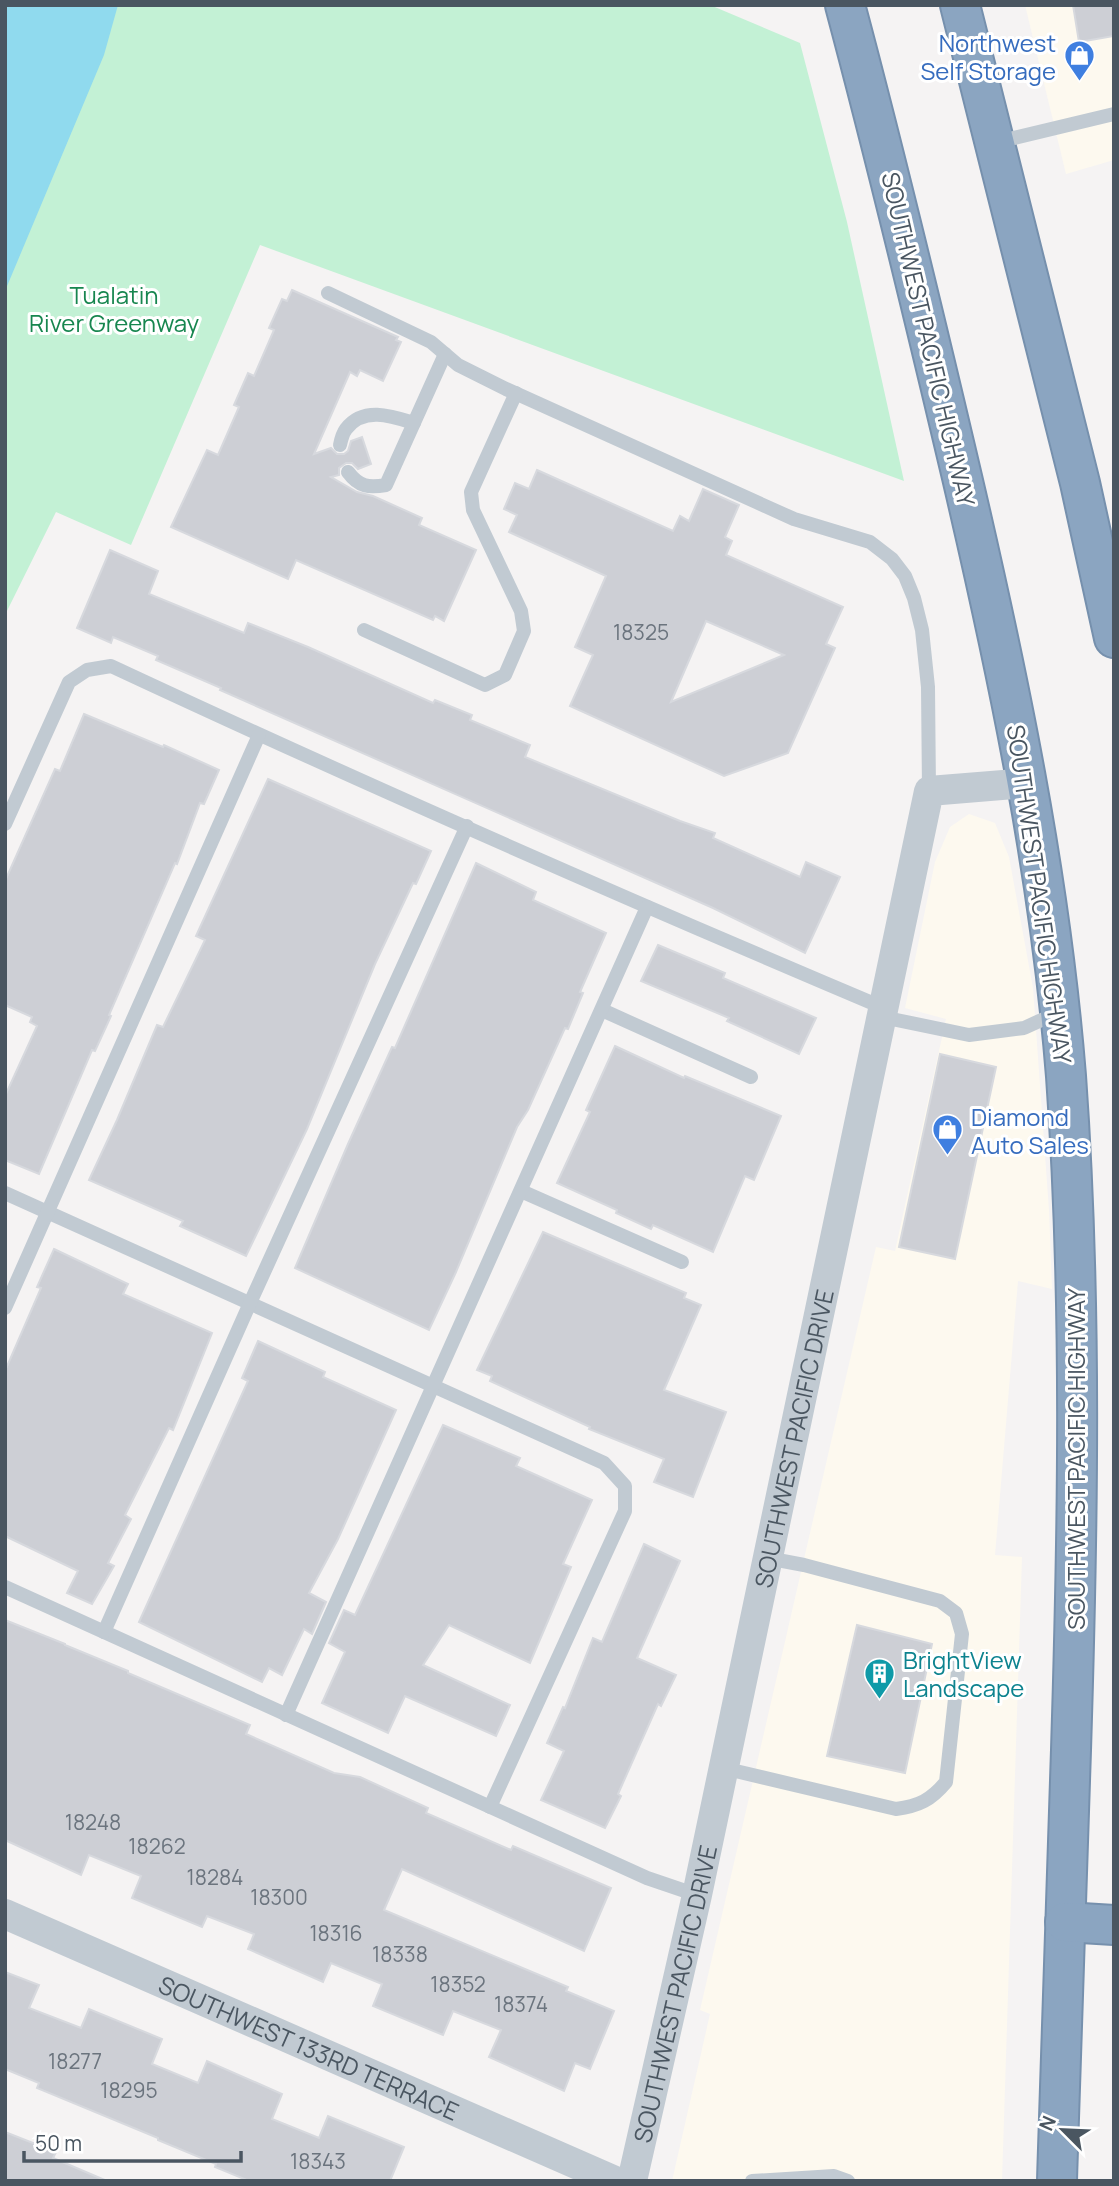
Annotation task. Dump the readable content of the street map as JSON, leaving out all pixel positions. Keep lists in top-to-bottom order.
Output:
{
  "streets": {
    "highway": ["SOUTHWEST PACIFIC HIGHWAY"],
    "street": ["SOUTHWEST PACIFIC DRIVE", "SOUTHWEST 133RD TERRACE"]
  },
  "parks": ["Tualatin River Greenway"],
  "places": {
    "shop": ["Northwest Self Storage", "Diamond Auto Sales"],
    "building": ["BrightView Landscape"]
  },
  "house_numbers": [
    "18325",
    "18248",
    "18262",
    "18284",
    "18300",
    "18316",
    "18338",
    "18352",
    "18374",
    "18277",
    "18295",
    "18343"
  ],
  "scale_bar": "50 m",
  "north": "top left"
}
